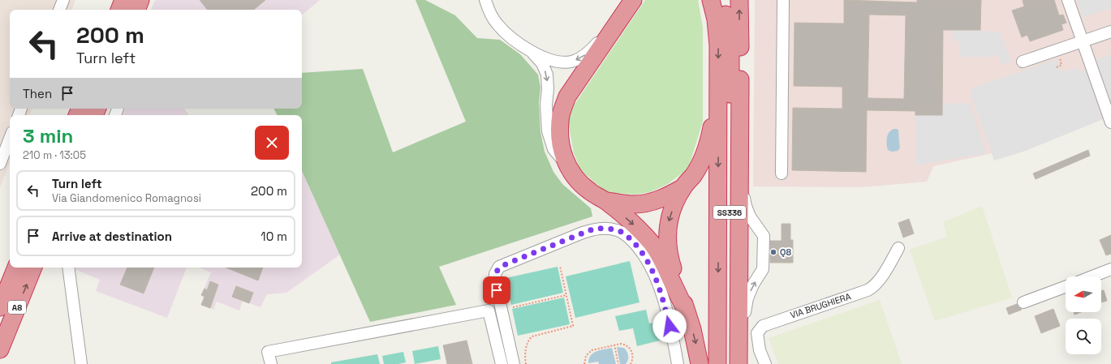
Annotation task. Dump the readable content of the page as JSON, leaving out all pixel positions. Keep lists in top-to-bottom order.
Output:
{
  "streets": {
    "highway": ["SS336", "A8"],
    "street": ["VIA BRUGHIERA"]
  },
  "places": ["Q8"],
  "north": "left",
  "page": {
    "turn": ["200 m", "Turn left"],
    "then": "Then",
    "heading": ["3 min", "210 m · 13:05"],
    "list": [
      {
        "name": "Turn left",
        "note": "Via Giandomenico Romagnosi",
        "value": "200 m"
      },
      {
        "name": "Arrive at destination",
        "value": "10 m"
      }
    ]
  }
}
